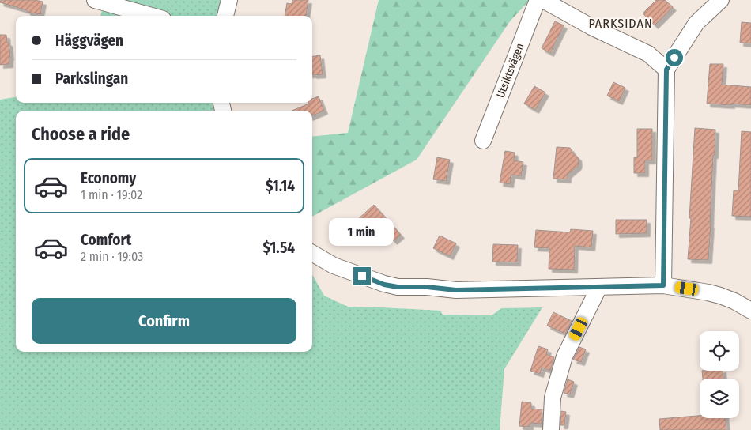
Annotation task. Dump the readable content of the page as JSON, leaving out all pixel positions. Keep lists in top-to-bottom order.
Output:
{
  "streets": {
    "street": ["Utsiktsvägen"]
  },
  "districts": ["PARKSIDAN"],
  "page": {
    "banner": ["Häggvägen", "Parkslingan"],
    "heading": "Choose a ride",
    "list": [
      {
        "name": "Economy",
        "note": "1 min · 19:02",
        "value": "$1.14"
      },
      {
        "name": "Comfort",
        "note": "2 min · 19:03",
        "value": "$1.54"
      }
    ],
    "bubble": "1 min",
    "buttons": "Confirm"
  }
}
